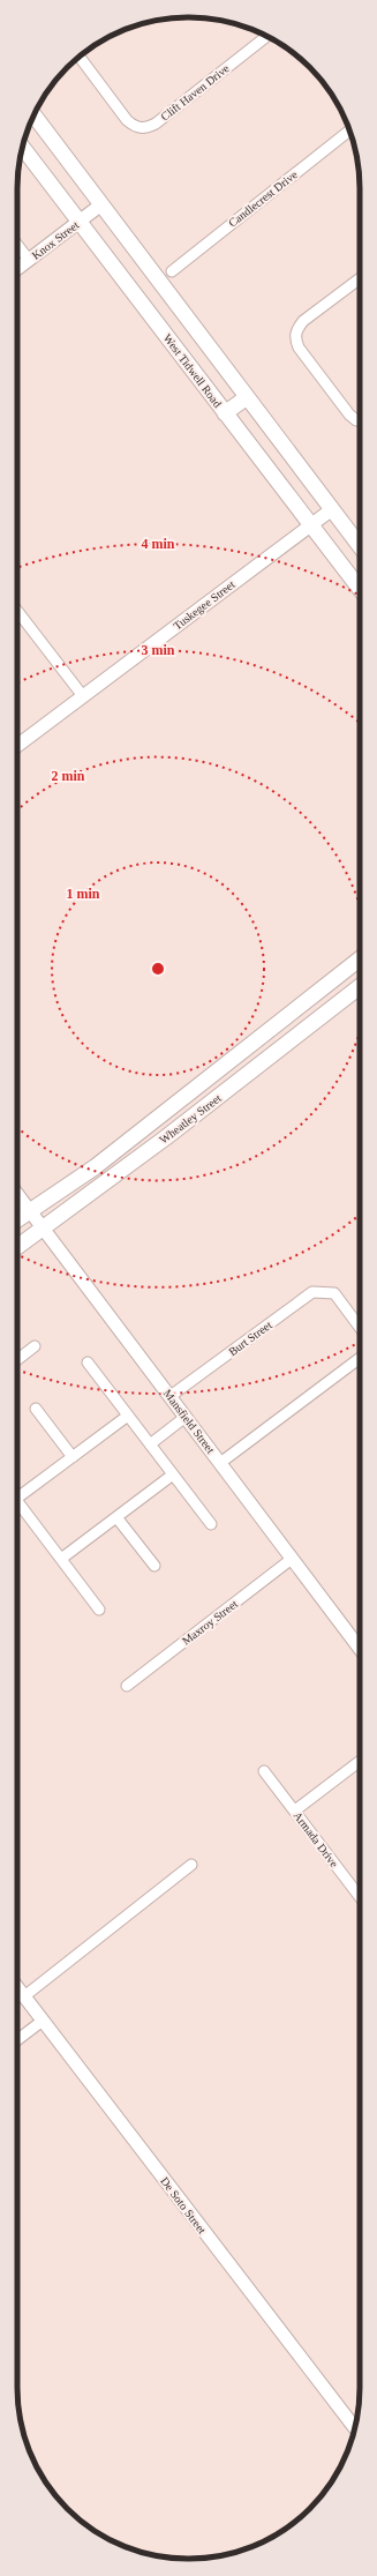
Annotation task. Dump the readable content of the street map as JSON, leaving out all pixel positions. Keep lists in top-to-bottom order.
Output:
{
  "streets": {
    "main road": ["West Tidwell Road", "Wheatley Street"],
    "street": [
      "Clift Haven Drive",
      "Candlecrest Drive",
      "Knox Street",
      "Tuskegee Street",
      "Burt Street",
      "Mansfield Street",
      "Maxroy Street",
      "Armada Drive",
      "De Soto Street"
    ]
  },
  "crossings": [
    ["Knox Street", "West Tidwell Road"],
    ["West Tidwell Road", "Tuskegee Street"],
    ["Wheatley Street", "Mansfield Street"],
    ["Burt Street", "Mansfield Street"],
    ["Mansfield Street", "Maxroy Street"]
  ],
  "rings": [
    "4 min",
    "3 min",
    "2 min",
    "1 min"
  ]
}
